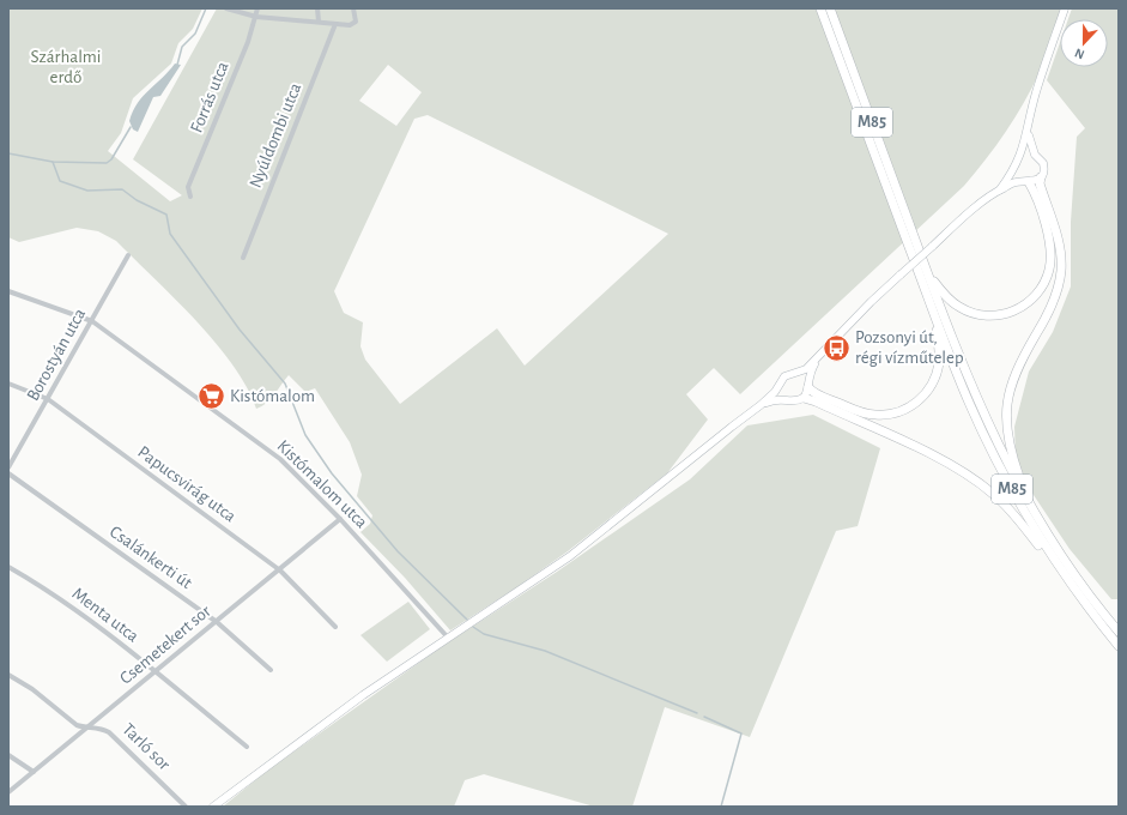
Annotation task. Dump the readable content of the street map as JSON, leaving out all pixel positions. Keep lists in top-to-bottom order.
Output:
{
  "streets": {
    "highway": ["M85"],
    "street": [
      "Forrás utca",
      "Nyúldombi utca",
      "Borostyán utca",
      "Papucsvirág utca",
      "Kistómalom utca",
      "Csalánkerti út",
      "Menta utca",
      "Csemetekert sor",
      "Tarló sor"
    ]
  },
  "crossings": [
    ["Borostyán utca", "Papucsvirág utca"],
    ["Borostyán utca", "Kistómalom utca"],
    ["Papucsvirág utca", "Csemetekert sor"],
    ["Kistómalom utca", "Csemetekert sor"],
    ["Csalánkerti út", "Csemetekert sor"],
    ["Menta utca", "Csemetekert sor"],
    ["Csemetekert sor", "Tarló sor"]
  ],
  "parks": ["Szárhalmi erdő"],
  "places": {
    "bus stop": ["Pozsonyi út, régi vízműtelep"],
    "supermarket": ["Kistómalom"]
  },
  "north": "bottom"
}
